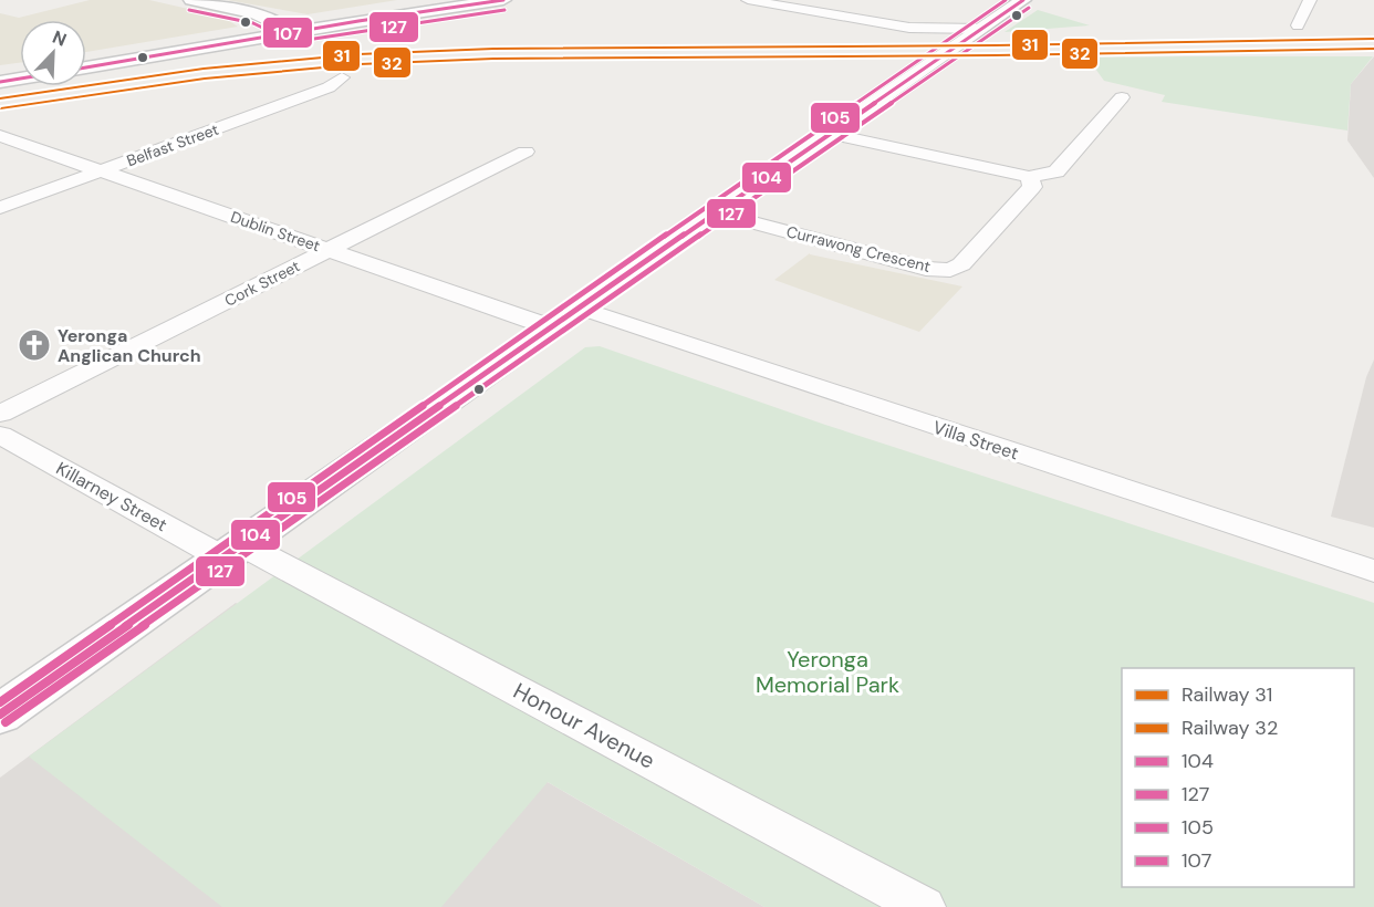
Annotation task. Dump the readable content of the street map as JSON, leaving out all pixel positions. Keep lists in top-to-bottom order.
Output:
{
  "streets": {
    "street": [
      "Belfast Street",
      "Dublin Street",
      "Currawong Crescent",
      "Cork Street",
      "Villa Street",
      "Killarney Street",
      "Honour Avenue"
    ]
  },
  "crossings": [
    ["Belfast Street", "Dublin Street"],
    ["Dublin Street", "Cork Street"],
    ["Killarney Street", "Honour Avenue"]
  ],
  "parks": ["Yeronga Memorial Park"],
  "places": {
    "church": ["Yeronga Anglican Church"]
  },
  "lines": [
    "transit line 104",
    "transit line 105",
    "transit line 107",
    "transit line 127",
    "rail line 31",
    "rail line 32"
  ],
  "legend": [
    "Railway 31",
    "Railway 32",
    "104",
    "127",
    "105",
    "107"
  ],
  "north": "top right"
}
